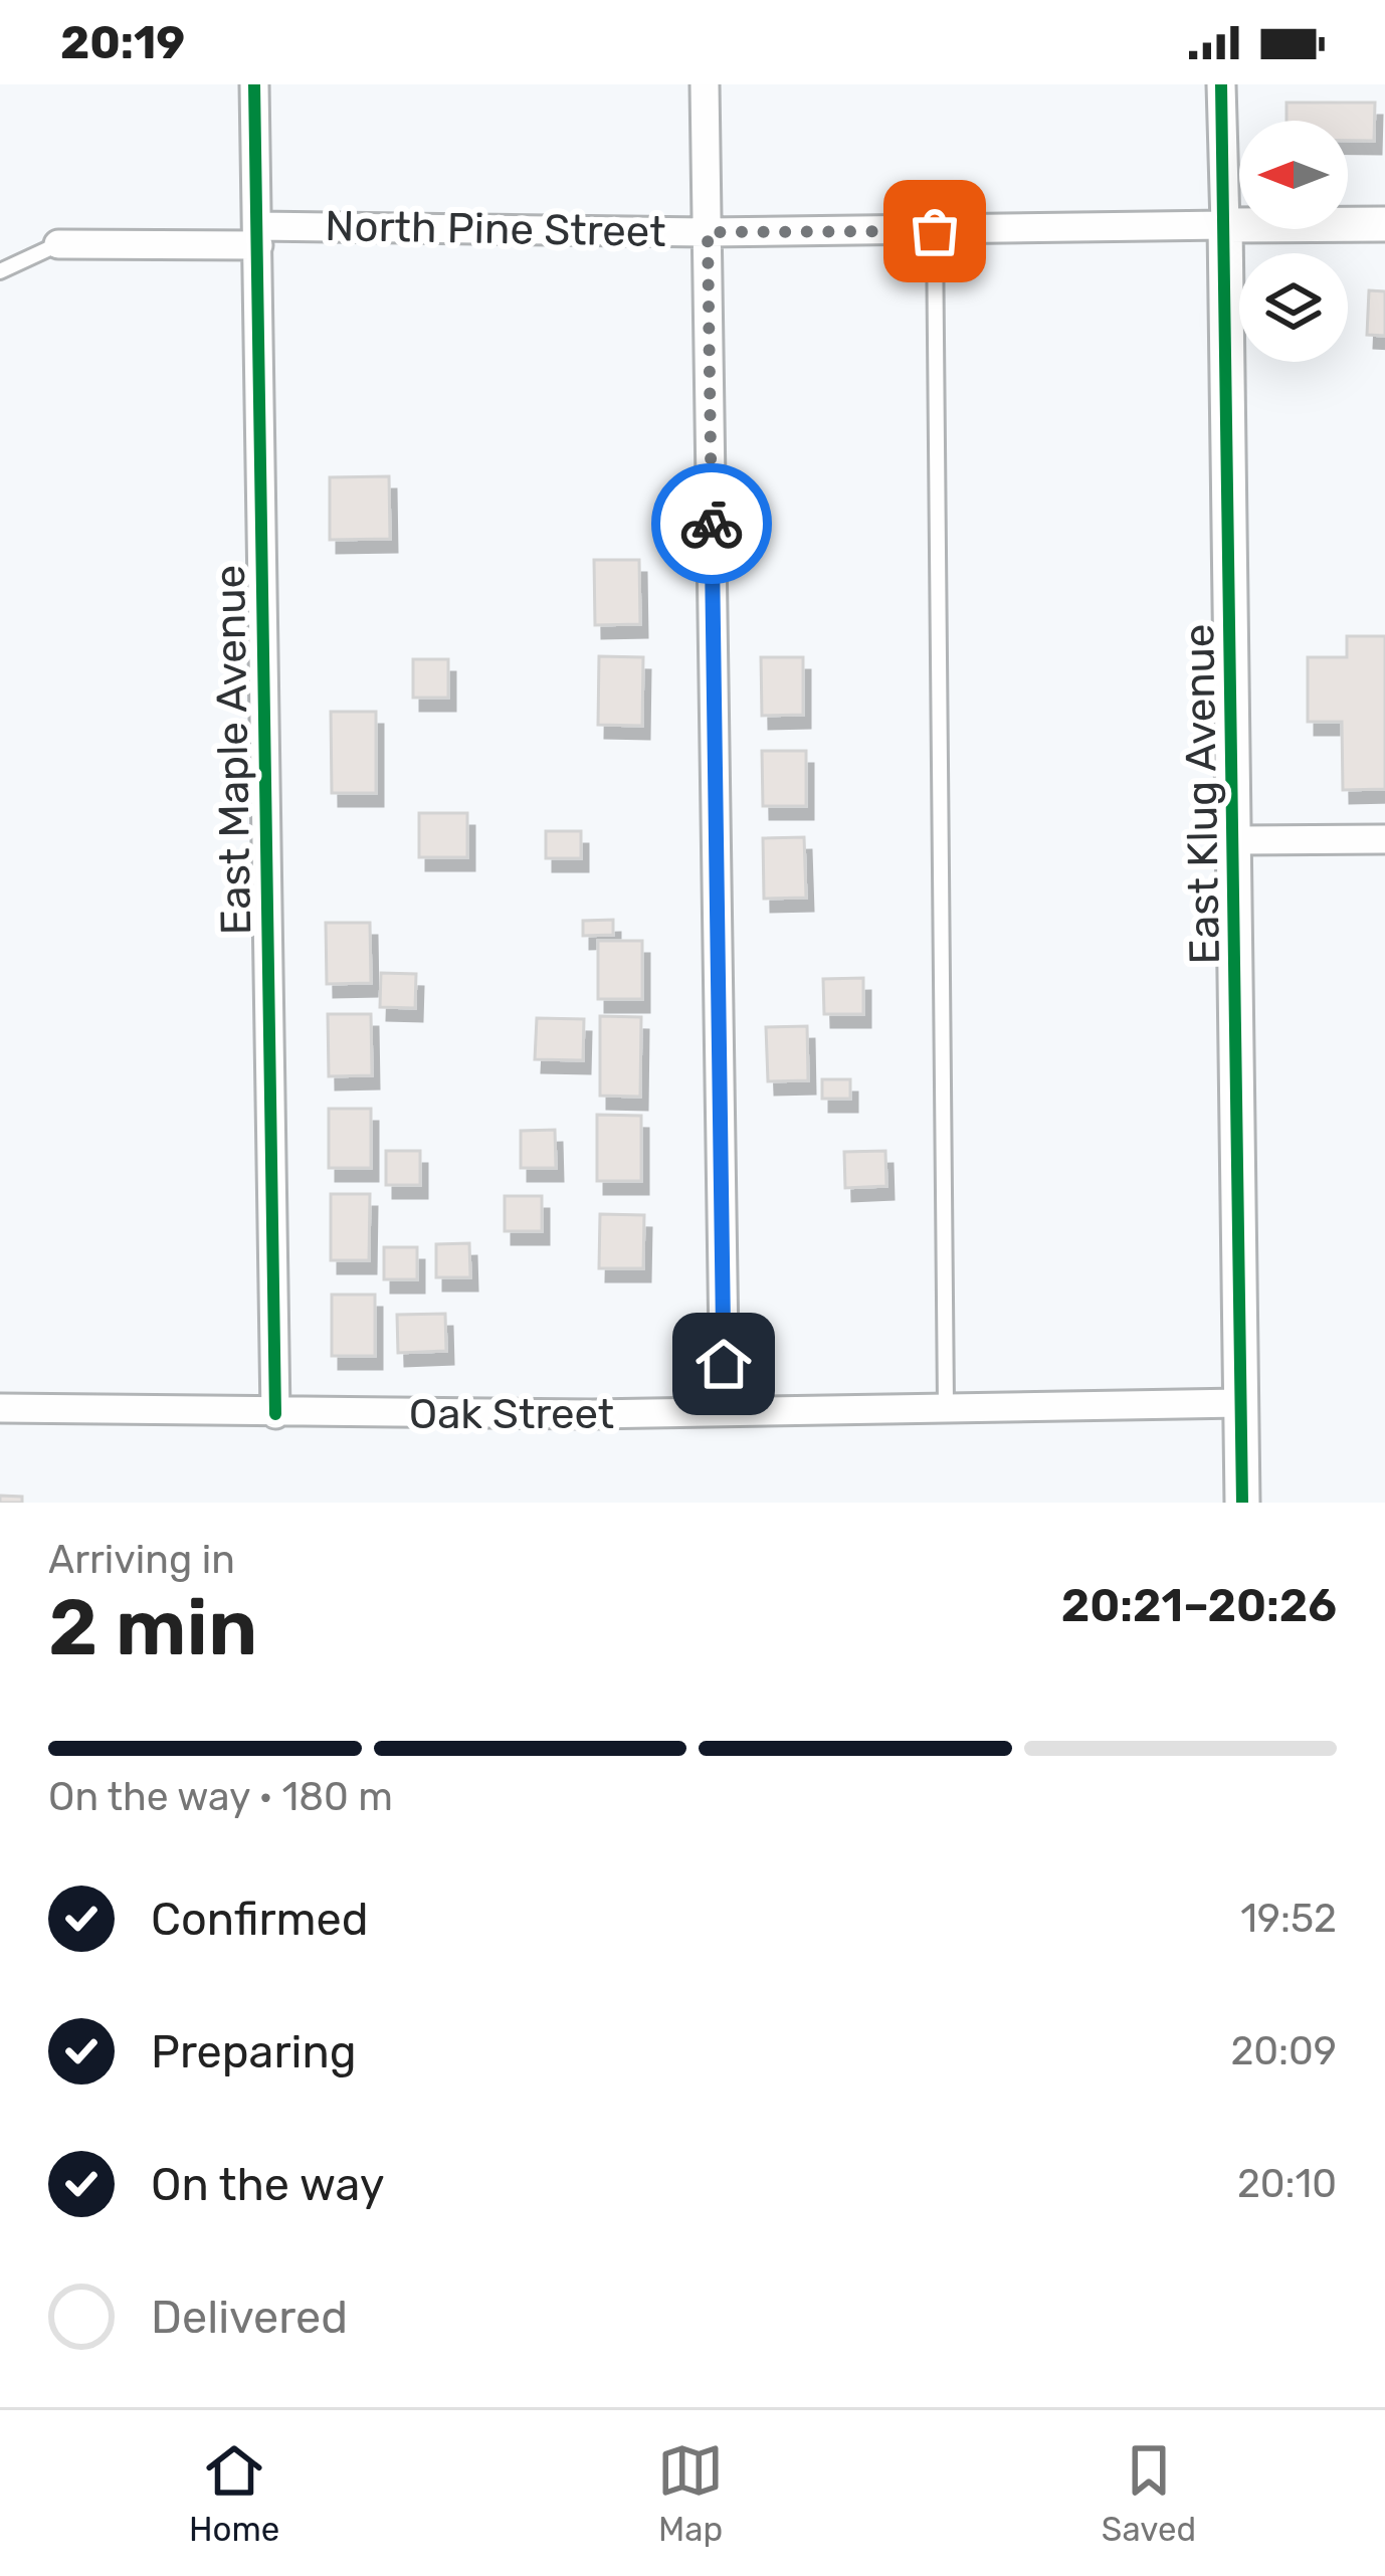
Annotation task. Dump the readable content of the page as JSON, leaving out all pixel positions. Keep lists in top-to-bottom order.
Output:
{
  "streets": {
    "street": [
      "North Pine Street",
      "East Maple Avenue",
      "East Klug Avenue",
      "Oak Street"
    ]
  },
  "crossings": [
    ["North Pine Street", "East Maple Avenue"],
    ["North Pine Street", "East Klug Avenue"],
    ["East Maple Avenue", "Oak Street"],
    ["East Klug Avenue", "Oak Street"]
  ],
  "north": "left",
  "page": {
    "status": "20:19",
    "heading": ["2 min", "Arriving in", "20:21–20:26"],
    "bar": "On the way · 180 m",
    "list": [
      ["Confirmed", "19:52"],
      ["Preparing", "20:09"],
      ["On the way", "20:10"],
      "Delivered"
    ],
    "tabs": ["Home", "Map", "Saved"]
  }
}
